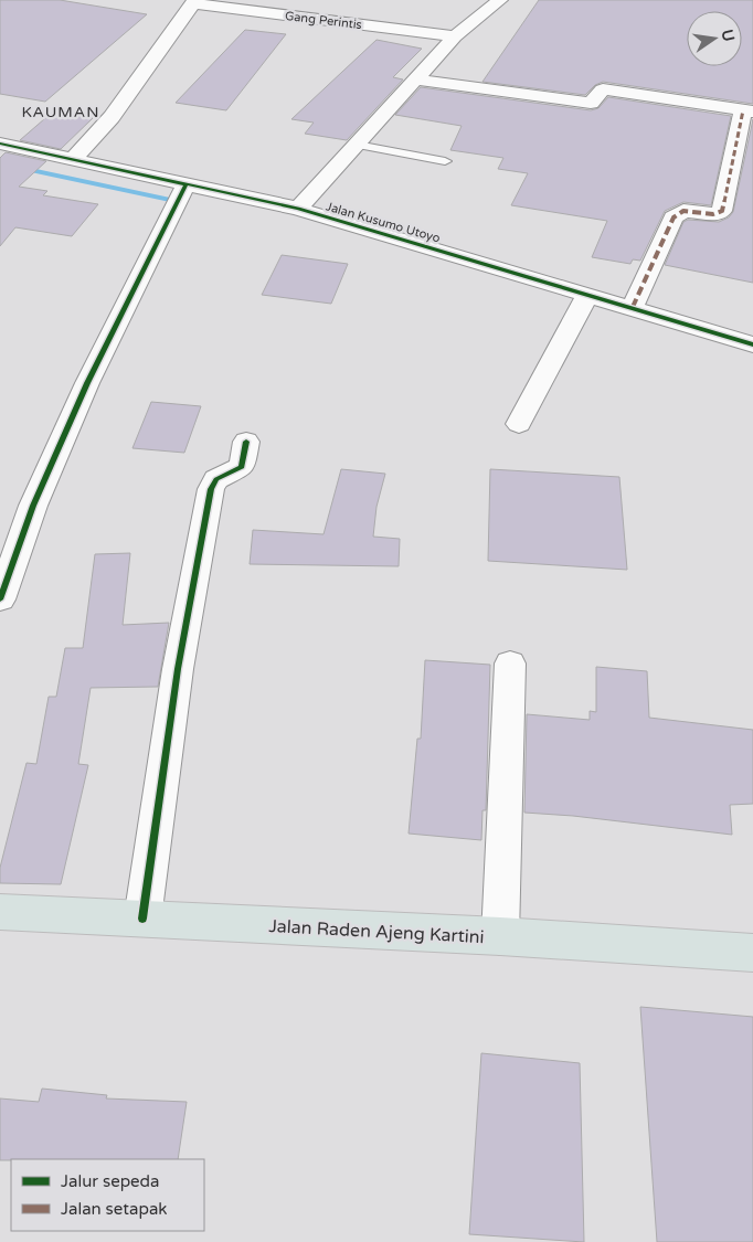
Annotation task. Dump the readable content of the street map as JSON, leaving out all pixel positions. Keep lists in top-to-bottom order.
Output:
{
  "streets": {
    "highway": ["Jalan Raden Ajeng Kartini"],
    "street": ["Gang Perintis", "Jalan Kusumo Utoyo"]
  },
  "districts": ["KAUMAN"],
  "legend": ["Jalur sepeda", "Jalan setapak"],
  "north": "right"
}
